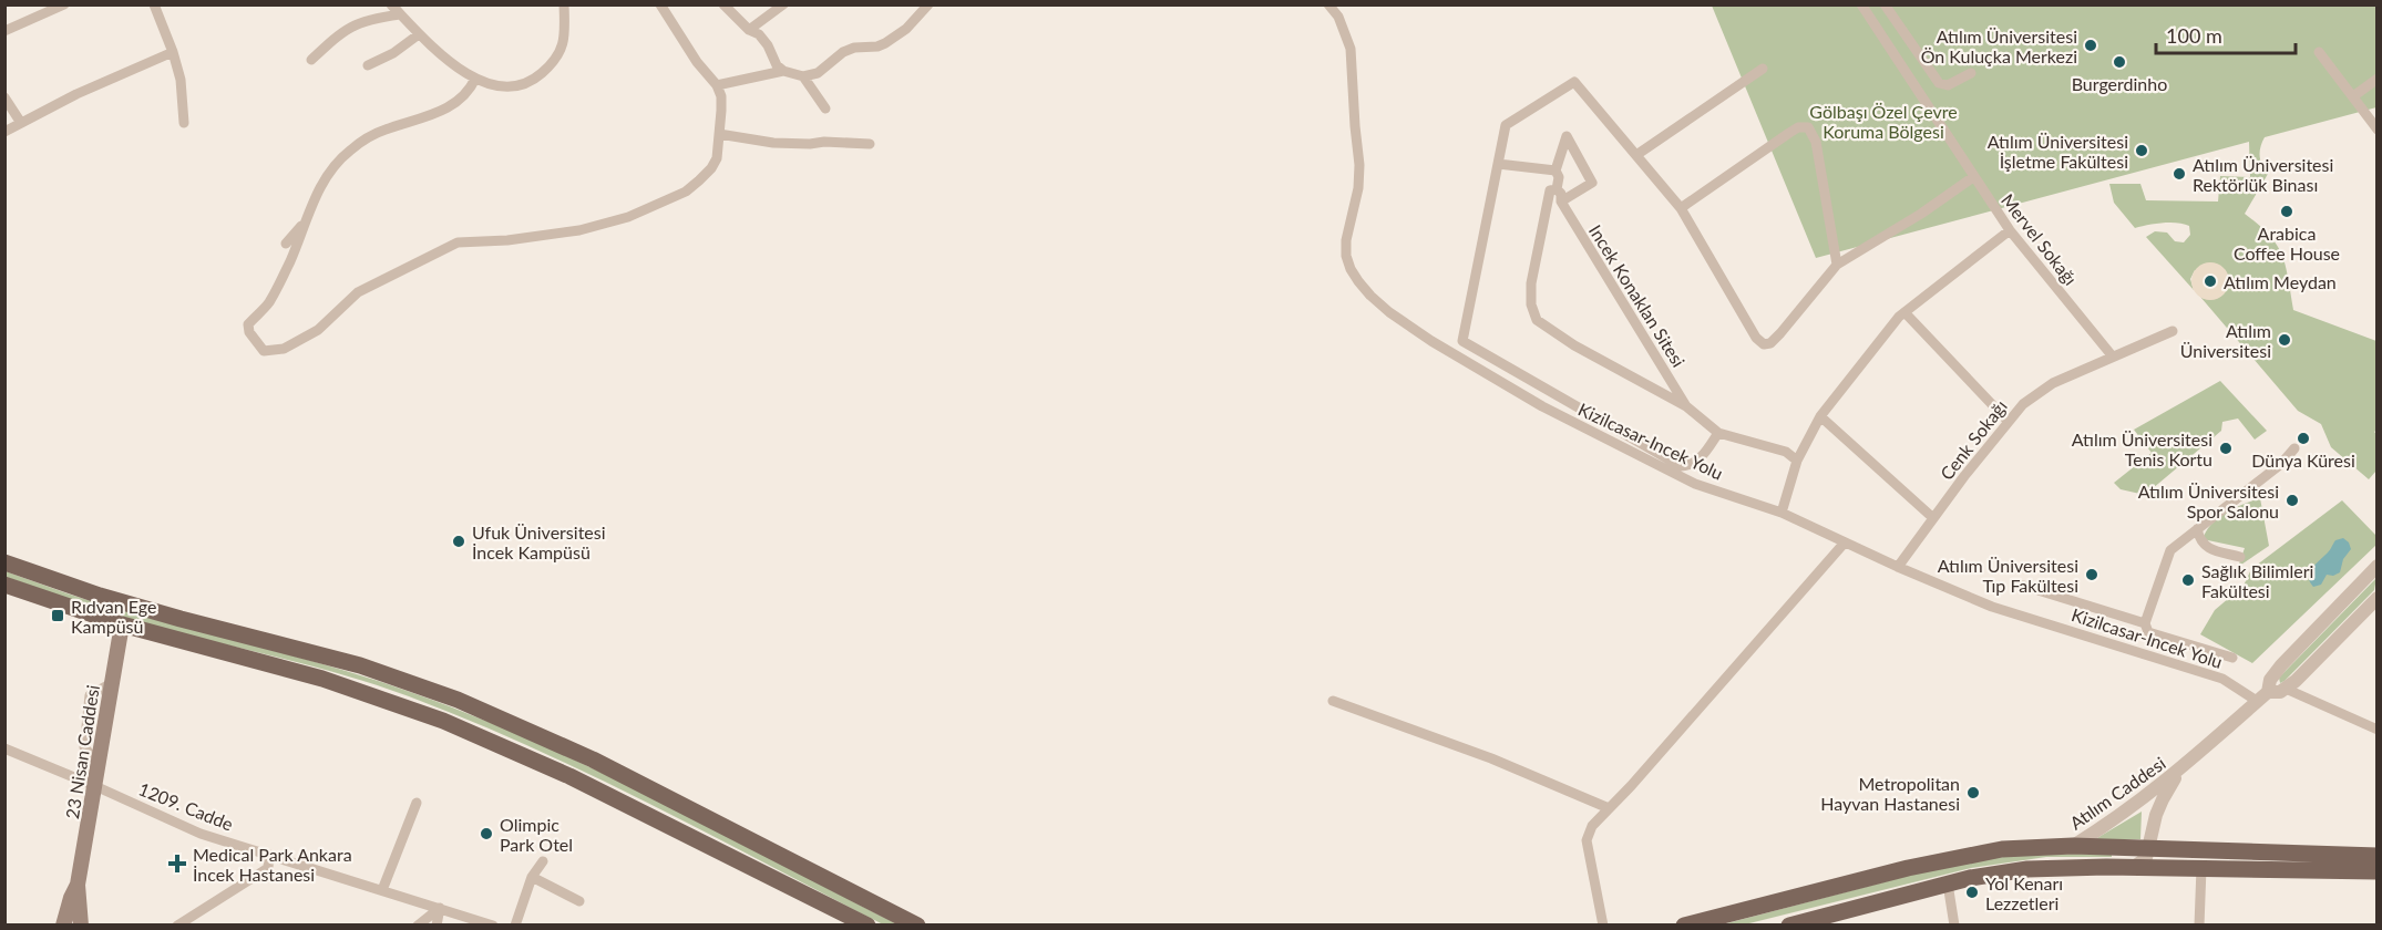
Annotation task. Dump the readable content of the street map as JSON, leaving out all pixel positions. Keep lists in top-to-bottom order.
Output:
{
  "streets": {
    "main road": ["23 Nisan Caddesi"],
    "street": [
      "Mervel Sokağı",
      "Incek Konaklan Sitesi",
      "Cenk Sokağı",
      "Kizilcasar-Incek Yolu",
      "Atılım Caddesi",
      "1209. Cadde"
    ]
  },
  "crossings": [
    ["Mervel Sokağı", "Cenk Sokağı"],
    ["Cenk Sokağı", "Kizilcasar-Incek Yolu"],
    ["Kizilcasar-Incek Yolu", "Atılım Caddesi"],
    ["23 Nisan Caddesi", "1209. Cadde"]
  ],
  "parks": ["Gölbaşı Özel Çevre Koruma Bölgesi"],
  "places": {
    "other": [
      "Atılım Üniversitesi Ön Kuluçka Merkezi",
      "Burgerdinho",
      "Atılım Üniversitesi İşletme Fakültesi",
      "Atılım Üniversitesi Rektörlük Binası",
      "Arabica Coffee House",
      "Atılım Meydan",
      "Atılım Üniversitesi",
      "Dünya Küresi",
      "Atılım Üniversitesi Tenis Kortu",
      "Atılım Üniversitesi Spor Salonu",
      "Ufuk Üniversitesi İncek Kampüsü",
      "Atılım Üniversitesi Tıp Fakültesi",
      "Sağlık Bilimleri Fakültesi",
      "Metropolitan Hayvan Hastanesi",
      "Olimpic Park Otel",
      "Yol Kenarı Lezzetleri"
    ],
    "transit": ["Rıdvan Ege Kampüsü"],
    "health": ["Medical Park Ankara İncek Hastanesi"]
  },
  "scale_bar": "100 m"
}
